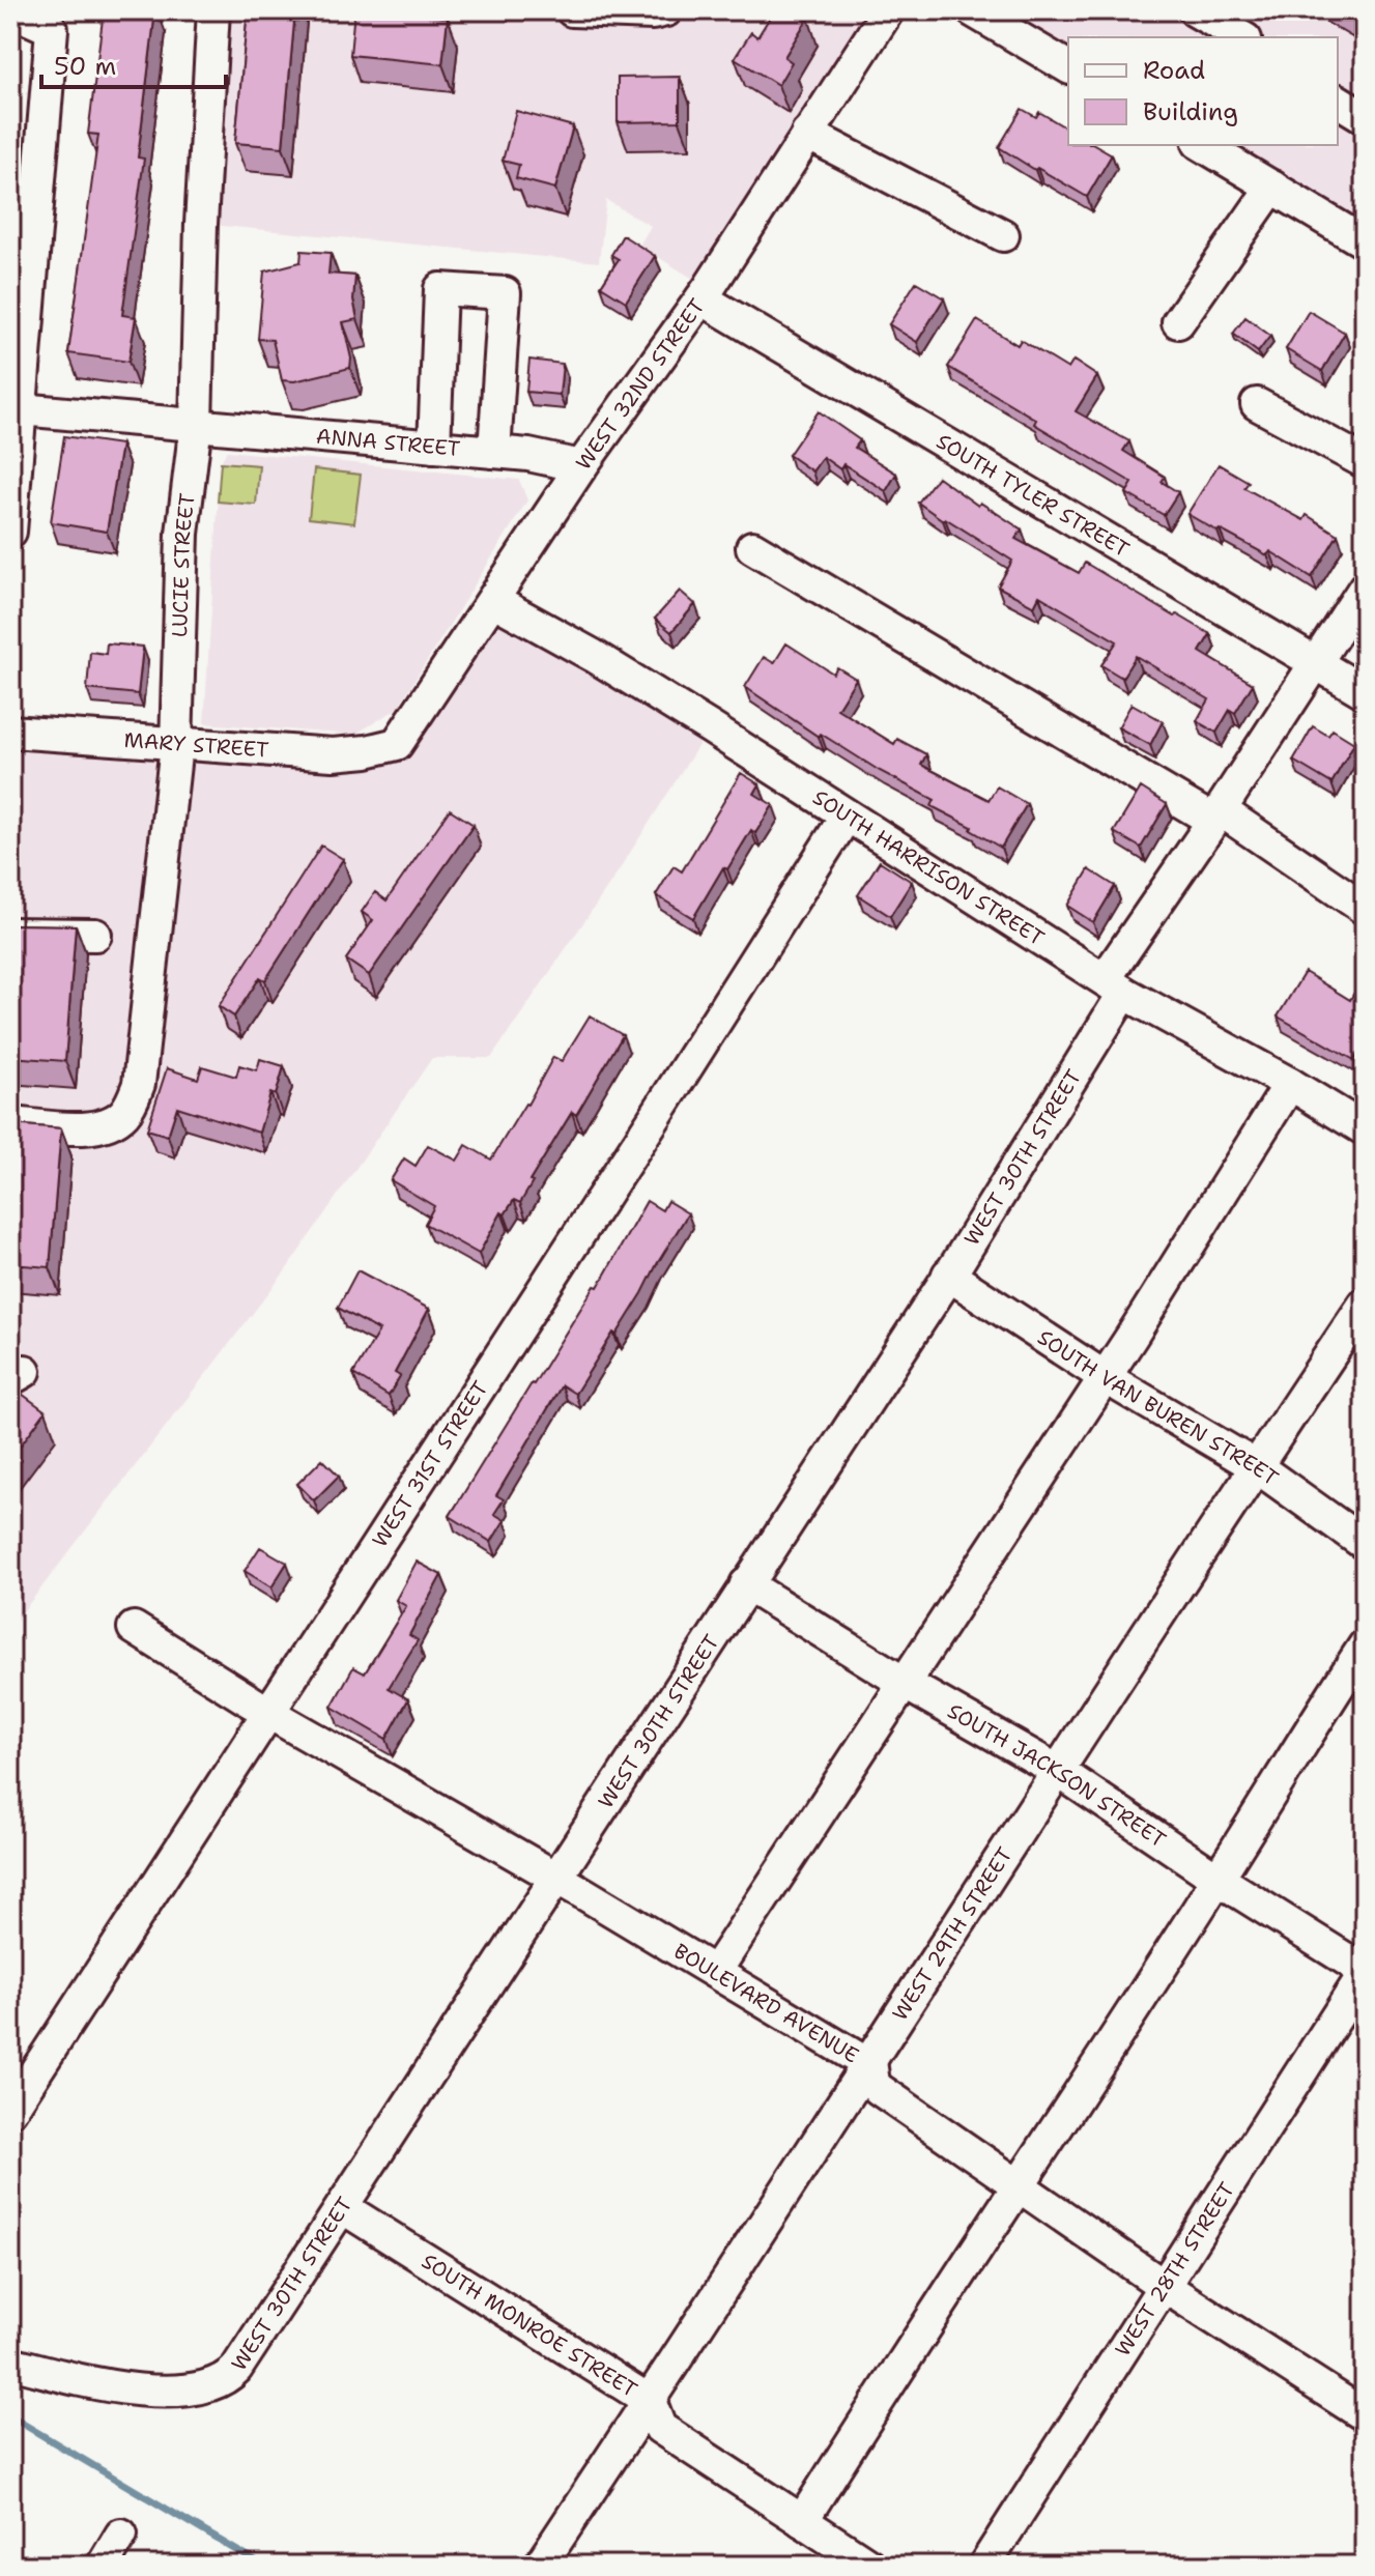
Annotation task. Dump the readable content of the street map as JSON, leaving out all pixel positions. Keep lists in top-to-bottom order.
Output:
{
  "streets": {
    "street": [
      "WEST 32ND STREET",
      "ANNA STREET",
      "SOUTH TYLER STREET",
      "LUCIE STREET",
      "MARY STREET",
      "SOUTH HARRISON STREET",
      "WEST 30TH STREET",
      "SOUTH VAN BUREN STREET",
      "WEST 31ST STREET",
      "SOUTH JACKSON STREET",
      "WEST 29TH STREET",
      "BOULEVARD AVENUE",
      "WEST 28TH STREET",
      "SOUTH MONROE STREET"
    ]
  },
  "crossings": [
    ["WEST 32ND STREET", "ANNA STREET"],
    ["WEST 32ND STREET", "SOUTH TYLER STREET"],
    ["WEST 32ND STREET", "MARY STREET"],
    ["WEST 32ND STREET", "SOUTH HARRISON STREET"],
    ["ANNA STREET", "LUCIE STREET"],
    ["SOUTH TYLER STREET", "WEST 30TH STREET"],
    ["LUCIE STREET", "MARY STREET"],
    ["SOUTH HARRISON STREET", "WEST 30TH STREET"],
    ["SOUTH HARRISON STREET", "WEST 31ST STREET"],
    ["WEST 30TH STREET", "SOUTH VAN BUREN STREET"],
    ["WEST 30TH STREET", "SOUTH JACKSON STREET"],
    ["WEST 30TH STREET", "BOULEVARD AVENUE"],
    ["WEST 30TH STREET", "SOUTH MONROE STREET"],
    ["SOUTH VAN BUREN STREET", "WEST 29TH STREET"],
    ["WEST 31ST STREET", "BOULEVARD AVENUE"],
    ["SOUTH JACKSON STREET", "WEST 29TH STREET"],
    ["SOUTH JACKSON STREET", "WEST 28TH STREET"],
    ["WEST 29TH STREET", "BOULEVARD AVENUE"],
    ["WEST 29TH STREET", "SOUTH MONROE STREET"],
    ["BOULEVARD AVENUE", "WEST 28TH STREET"]
  ],
  "legend": ["Road", "Building"],
  "scale_bar": "50 m"
}
